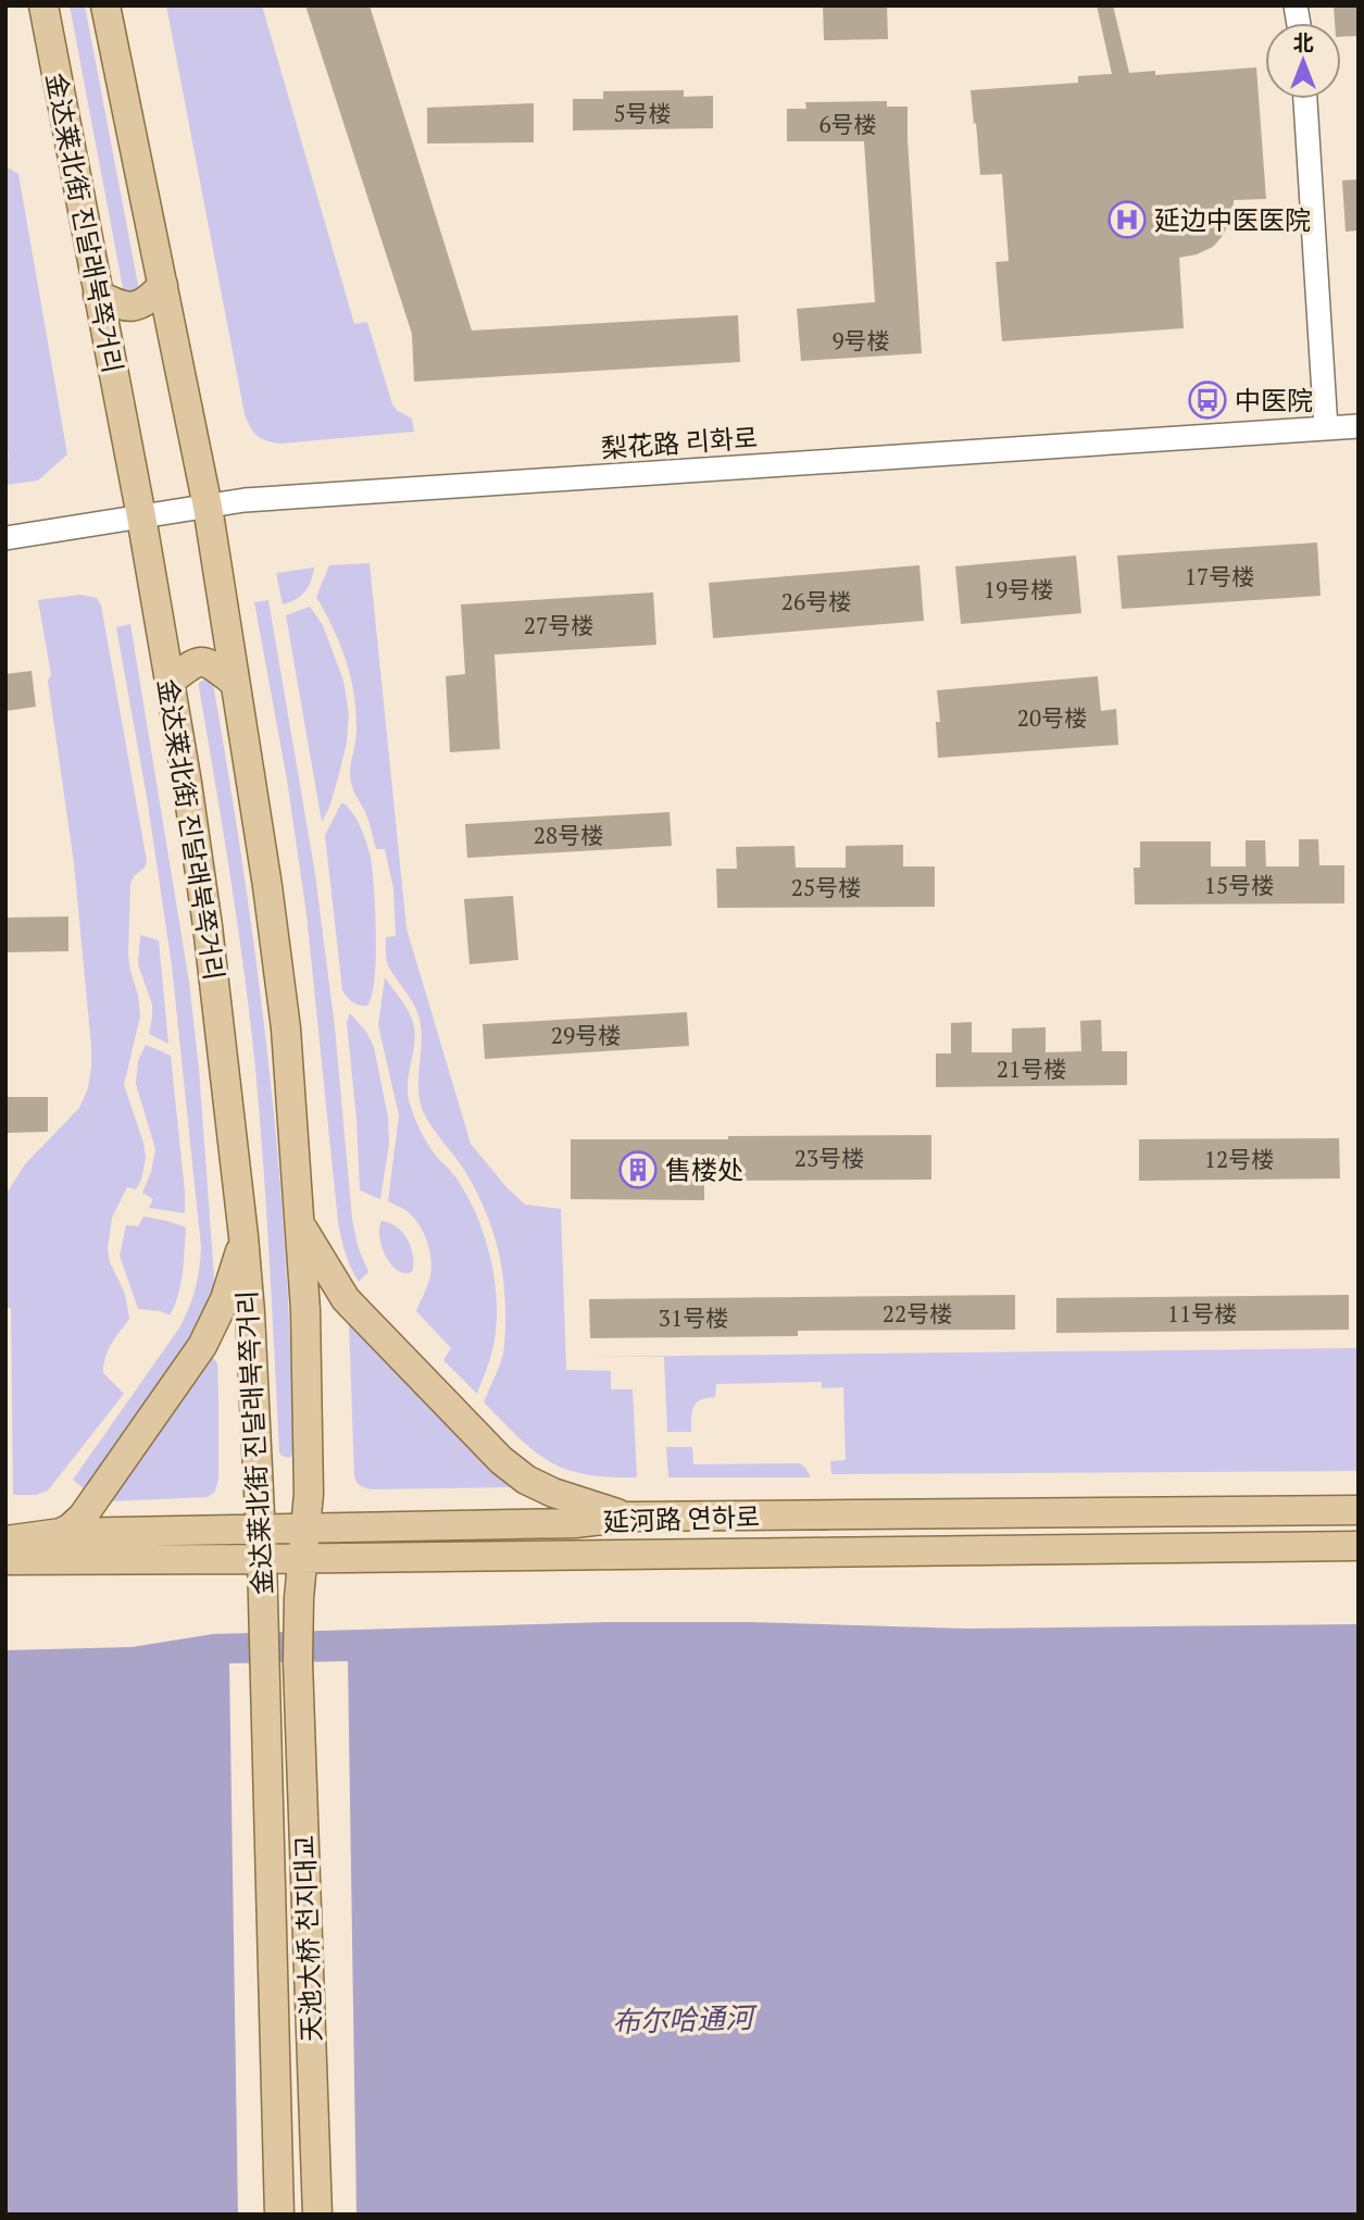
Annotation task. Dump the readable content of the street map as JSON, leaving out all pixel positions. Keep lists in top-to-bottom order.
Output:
{
  "streets": {
    "main road": ["金达莱北街 진달래북쪽거리", "延河路 연하로", "天池大桥 천지대교"],
    "street": ["梨花路 리화로"]
  },
  "crossings": [
    ["金达莱北街 진달래북쪽거리", "梨花路 리화로"],
    ["金达莱北街 진달래북쪽거리", "延河路 연하로"],
    ["金达莱北街 진달래북쪽거리", "天池大桥 천지대교"]
  ],
  "water": ["布尔哈通河"],
  "places": {
    "hospital": ["延边中医医院"],
    "bus stop": ["中医院"],
    "building": ["售楼处"]
  },
  "house_numbers": [
    "5号楼",
    "6号楼",
    "9号楼",
    "17号楼",
    "19号楼",
    "26号楼",
    "27号楼",
    "20号楼",
    "28号楼",
    "15号楼",
    "25号楼",
    "29号楼",
    "21号楼",
    "23号楼",
    "12号楼",
    "22号楼",
    "11号楼",
    "31号楼"
  ],
  "north": "top"
}
